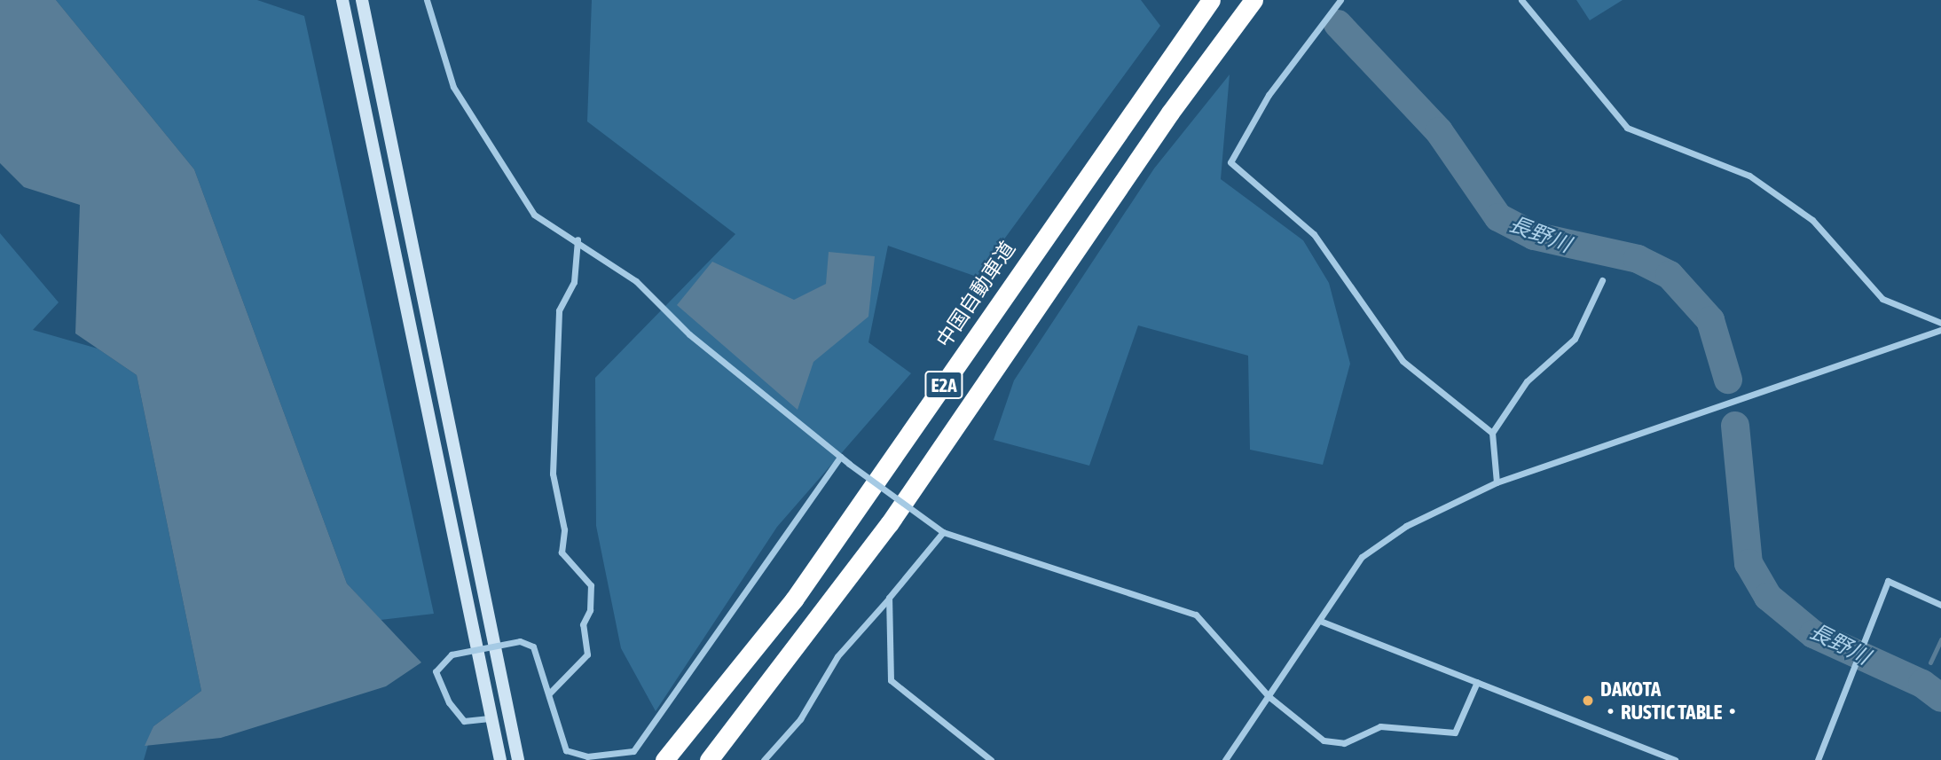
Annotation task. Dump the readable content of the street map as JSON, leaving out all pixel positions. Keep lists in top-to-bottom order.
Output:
{
  "streets": {
    "highway": ["中国自動車道", "E2A"]
  },
  "water": ["長野川"],
  "places": ["DAKOTA ・RUSTIC TABLE・"]
}
